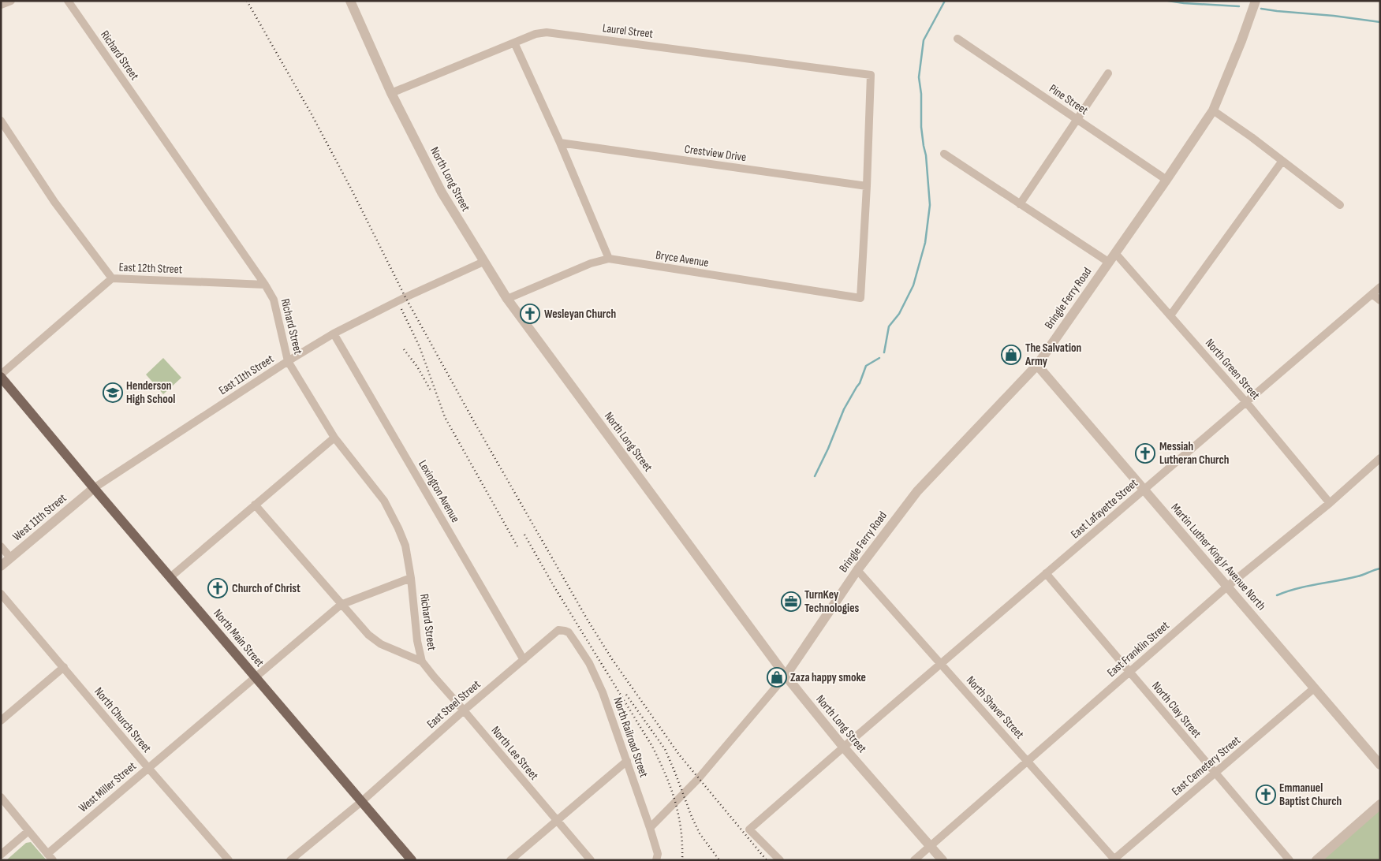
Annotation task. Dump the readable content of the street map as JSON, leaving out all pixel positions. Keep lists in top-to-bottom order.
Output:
{
  "streets": {
    "main road": ["North Main Street"],
    "street": [
      "Laurel Street",
      "Richard Street",
      "Pine Street",
      "Crestview Drive",
      "North Long Street",
      "Bryce Avenue",
      "East 12th Street",
      "Bringle Ferry Road",
      "North Green Street",
      "East 11th Street",
      "Lexington Avenue",
      "East Lafayette Street",
      "West 11th Street",
      "Martin Luther King Jr Avenue North",
      "East Franklin Street",
      "East Steel Street",
      "North Shaver Street",
      "North Clay Street",
      "North Church Street",
      "North Railroad Street",
      "North Lee Street",
      "East Cemetery Street",
      "West Miller Street"
    ]
  },
  "crossings": [
    ["Laurel Street", "Crestview Drive"],
    ["Laurel Street", "North Long Street"],
    ["Laurel Street", "Bryce Avenue"],
    ["Richard Street", "East 12th Street"],
    ["Richard Street", "East 11th Street"],
    ["Richard Street", "North Lee Street"],
    ["Richard Street", "West Miller Street"],
    ["Pine Street", "Bringle Ferry Road"],
    ["Crestview Drive", "Bryce Avenue"],
    ["North Long Street", "Bryce Avenue"],
    ["North Long Street", "Bringle Ferry Road"],
    ["North Long Street", "East 11th Street"],
    ["North Long Street", "East Lafayette Street"],
    ["North Long Street", "East Franklin Street"],
    ["East 12th Street", "North Main Street"],
    ["Bringle Ferry Road", "North Green Street"],
    ["Bringle Ferry Road", "Martin Luther King Jr Avenue North"],
    ["Bringle Ferry Road", "North Shaver Street"],
    ["North Green Street", "East Lafayette Street"],
    ["North Green Street", "East Franklin Street"],
    ["East 11th Street", "Lexington Avenue"],
    ["East 11th Street", "West 11th Street"],
    ["East 11th Street", "North Main Street"],
    ["Lexington Avenue", "East Steel Street"],
    ["East Lafayette Street", "Martin Luther King Jr Avenue North"],
    ["East Lafayette Street", "North Shaver Street"],
    ["East Lafayette Street", "North Clay Street"],
    ["West 11th Street", "North Main Street"],
    ["Martin Luther King Jr Avenue North", "East Franklin Street"],
    ["Martin Luther King Jr Avenue North", "East Cemetery Street"],
    ["North Main Street", "East Steel Street"],
    ["North Main Street", "West Miller Street"],
    ["East Franklin Street", "North Shaver Street"],
    ["East Franklin Street", "North Clay Street"],
    ["East Steel Street", "North Railroad Street"],
    ["East Steel Street", "North Lee Street"],
    ["North Shaver Street", "East Cemetery Street"],
    ["North Clay Street", "East Cemetery Street"],
    ["North Church Street", "West Miller Street"]
  ],
  "places": {
    "church": [
      "Wesleyan Church",
      "Messiah Lutheran Church",
      "Church of Christ",
      "Emmanuel Baptist Church"
    ],
    "shop": ["The Salvation Army", "Zaza happy smoke"],
    "school or university": ["Henderson High School"],
    "office": ["TurnKey Technologies"]
  }
}
